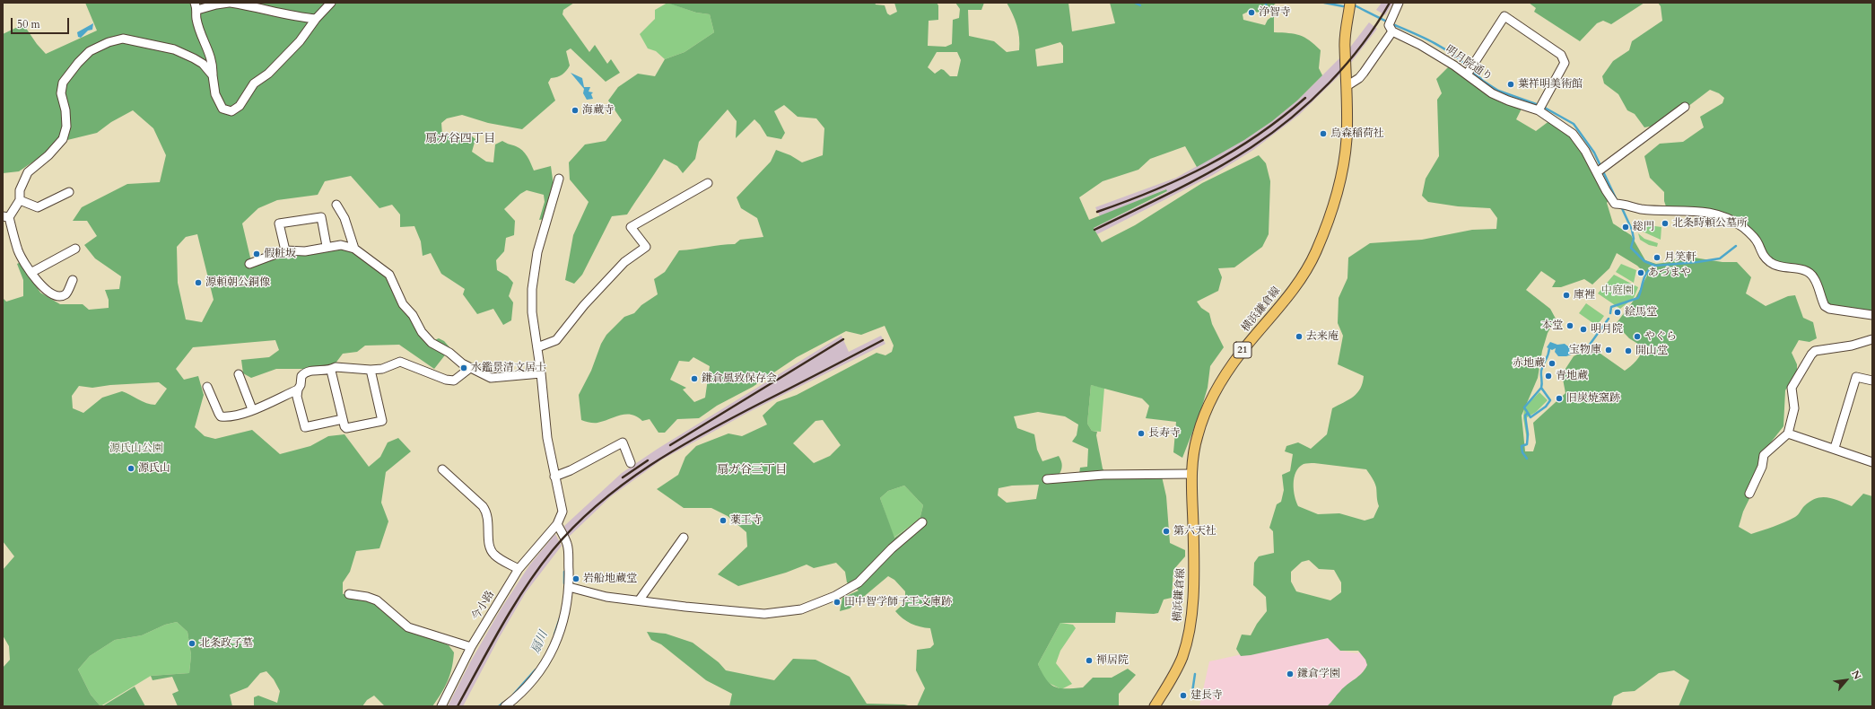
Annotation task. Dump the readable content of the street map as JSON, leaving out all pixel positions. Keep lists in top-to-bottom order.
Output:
{
  "streets": {
    "main road": ["横浜鎌倉線", "21"],
    "street": ["明月院通り", "今小路"]
  },
  "districts": ["扇ガ谷四丁目", "扇ガ谷三丁目"],
  "water": ["扇川"],
  "parks": ["中庭園", "源氏山公園"],
  "places": [
    "浄智寺",
    "葉祥明美術館",
    "海蔵寺",
    "烏森稲荷社",
    "北条時頼公墓所",
    "総門",
    "假粧坂",
    "月笑軒",
    "あづまや",
    "源頼朝公銅像",
    "庫裡",
    "絵馬堂",
    "本堂",
    "明月院",
    "去来庵",
    "やぐら",
    "宝物庫",
    "開山堂",
    "赤地蔵",
    "水鑑景清文居士",
    "青地蔵",
    "鎌倉風致保存会",
    "旧炭焼窯跡",
    "長寿寺",
    "源氏山",
    "薬王寺",
    "第六天社",
    "岩船地蔵堂",
    "田中智学師子王文庫跡",
    "北条政子墓",
    "禅居院",
    "鎌倉学園",
    "建長寺"
  ],
  "scale_bar": "50 m",
  "north": "top right"
}
